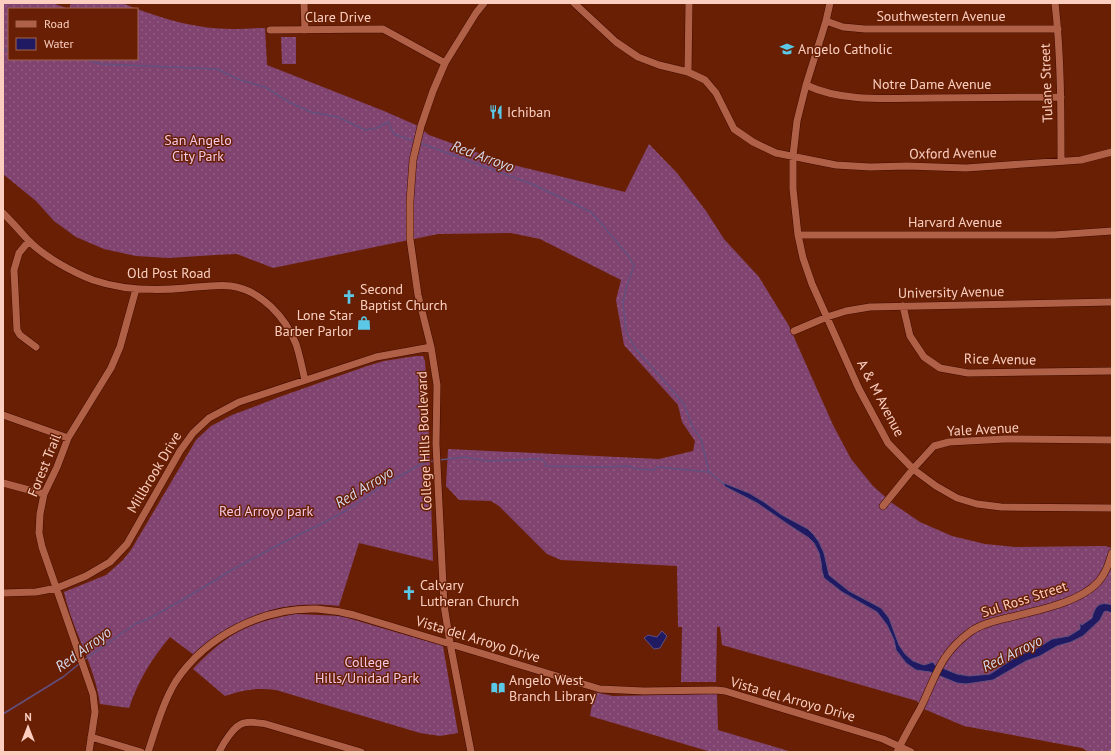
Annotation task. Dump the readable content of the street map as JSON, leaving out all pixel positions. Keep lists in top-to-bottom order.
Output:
{
  "streets": {
    "street": [
      "Southwestern Avenue",
      "Clare Drive",
      "Tulane Street",
      "Notre Dame Avenue",
      "Oxford Avenue",
      "Harvard Avenue",
      "Old Post Road",
      "University Avenue",
      "Rice Avenue",
      "A & M Avenue",
      "Yale Avenue",
      "College Hills Boulevard",
      "Forest Trail",
      "Millbrook Drive",
      "Sul Ross Street",
      "Vista del Arroyo Drive"
    ]
  },
  "crossings": [
    ["Southwestern Avenue", "Tulane Street"],
    ["Southwestern Avenue", "A & M Avenue"],
    ["Clare Drive", "College Hills Boulevard"],
    ["Tulane Street", "Notre Dame Avenue"],
    ["Tulane Street", "Oxford Avenue"],
    ["Notre Dame Avenue", "A & M Avenue"],
    ["Oxford Avenue", "A & M Avenue"],
    ["Harvard Avenue", "A & M Avenue"],
    ["Old Post Road", "Forest Trail"],
    ["Old Post Road", "Millbrook Drive"],
    ["University Avenue", "Rice Avenue"],
    ["University Avenue", "A & M Avenue"],
    ["A & M Avenue", "Yale Avenue"],
    ["College Hills Boulevard", "Millbrook Drive"],
    ["College Hills Boulevard", "Vista del Arroyo Drive"],
    ["Forest Trail", "Millbrook Drive"],
    ["Sul Ross Street", "Vista del Arroyo Drive"]
  ],
  "water": ["Red Arroyo"],
  "parks": ["San Angelo City Park", "Red Arroyo park", "College Hills/Unidad Park"],
  "places": {
    "school or university": ["Angelo Catholic"],
    "restaurant": ["Ichiban"],
    "church": ["Second Baptist Church", "Calvary Lutheran Church"],
    "shop": ["Lone Star Barber Parlor"],
    "library": ["Angelo West Branch Library"]
  },
  "legend": ["Road", "Water"],
  "north": "top"
}
